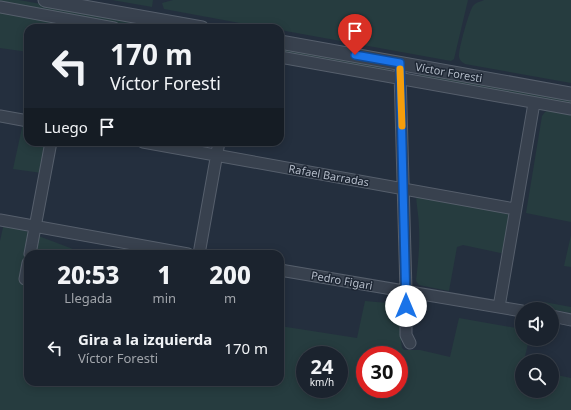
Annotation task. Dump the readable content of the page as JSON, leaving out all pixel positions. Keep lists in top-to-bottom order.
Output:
{
  "streets": {
    "street": ["Víctor Foresti", "Rafael Barradas", "Pedro Figari"]
  },
  "page": {
    "turn": ["170 m", "Víctor Foresti"],
    "then": "Luego",
    "eta": [
      "20:53",
      "Llegada",
      "1",
      "min",
      "200",
      "m"
    ],
    "list": [
      {
        "name": "Gira a la izquierda",
        "note": "Víctor Foresti",
        "value": "170 m"
      }
    ],
    "speed": "24 km/h",
    "limit": "30"
  }
}
